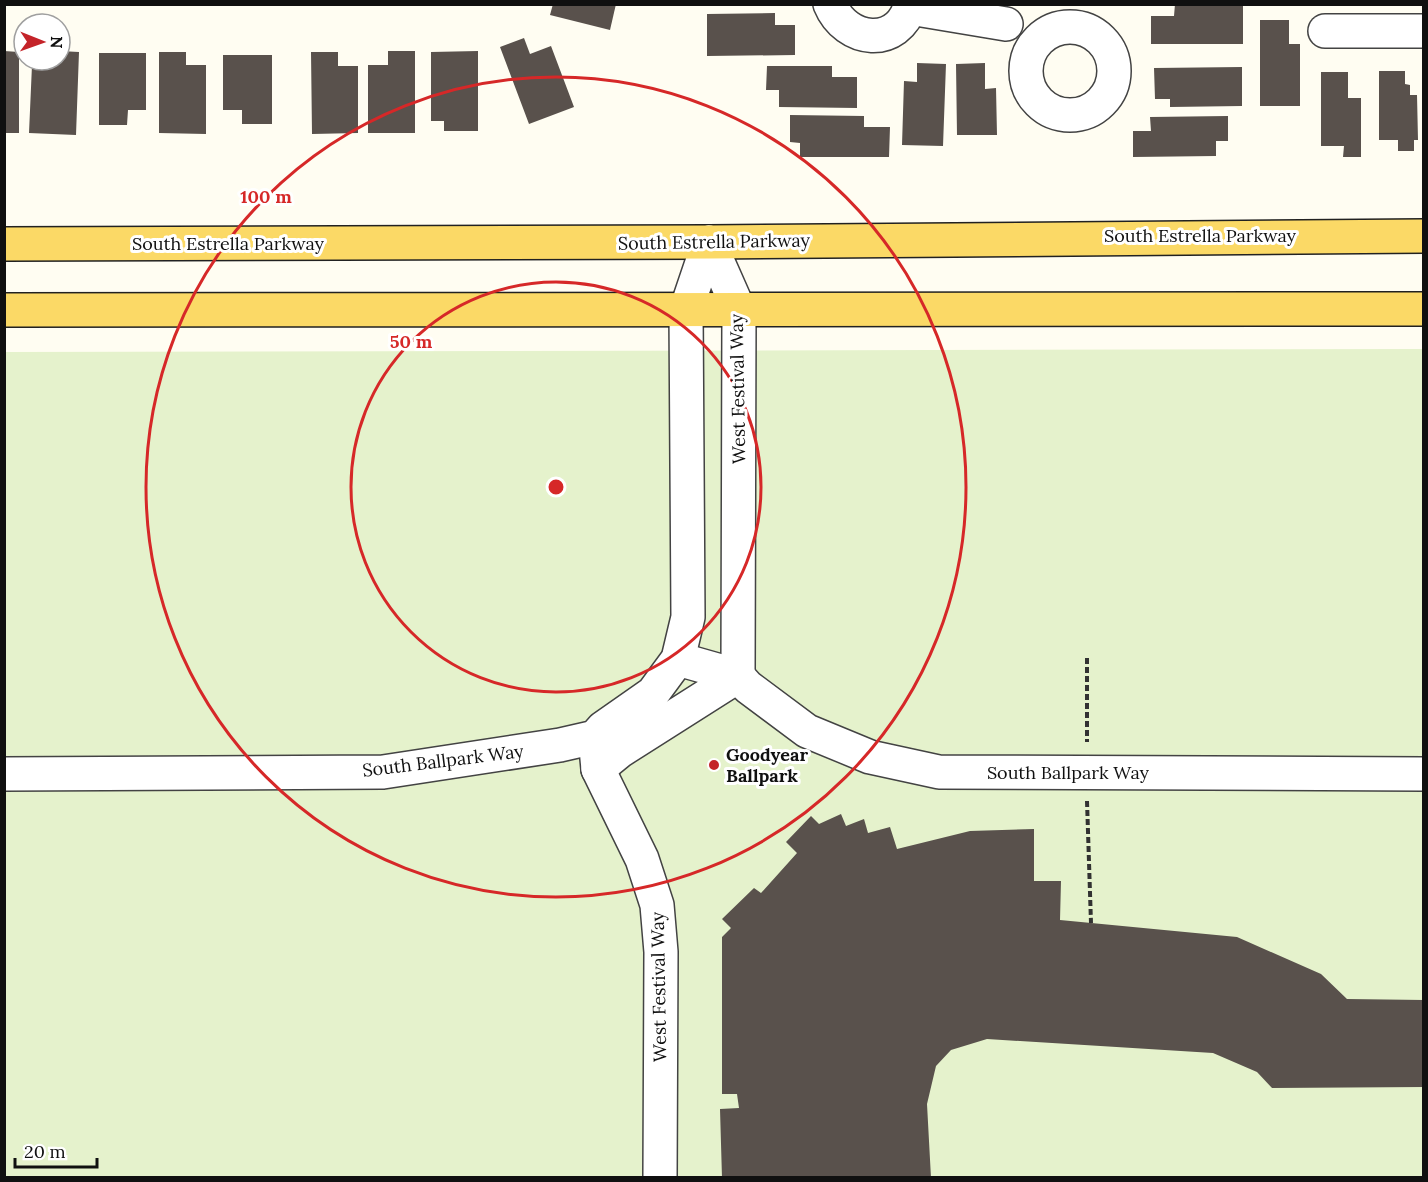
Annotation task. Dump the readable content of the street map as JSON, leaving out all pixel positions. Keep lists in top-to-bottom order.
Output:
{
  "streets": {
    "main road": ["South Estrella Parkway"],
    "lane": ["West Festival Way", "South Ballpark Way"]
  },
  "crossings": [
    ["South Estrella Parkway", "West Festival Way"],
    ["West Festival Way", "South Ballpark Way"]
  ],
  "places": ["Goodyear Ballpark"],
  "scale_bar": "20 m",
  "north": "right",
  "rings": ["100 m", "50 m"]
}
